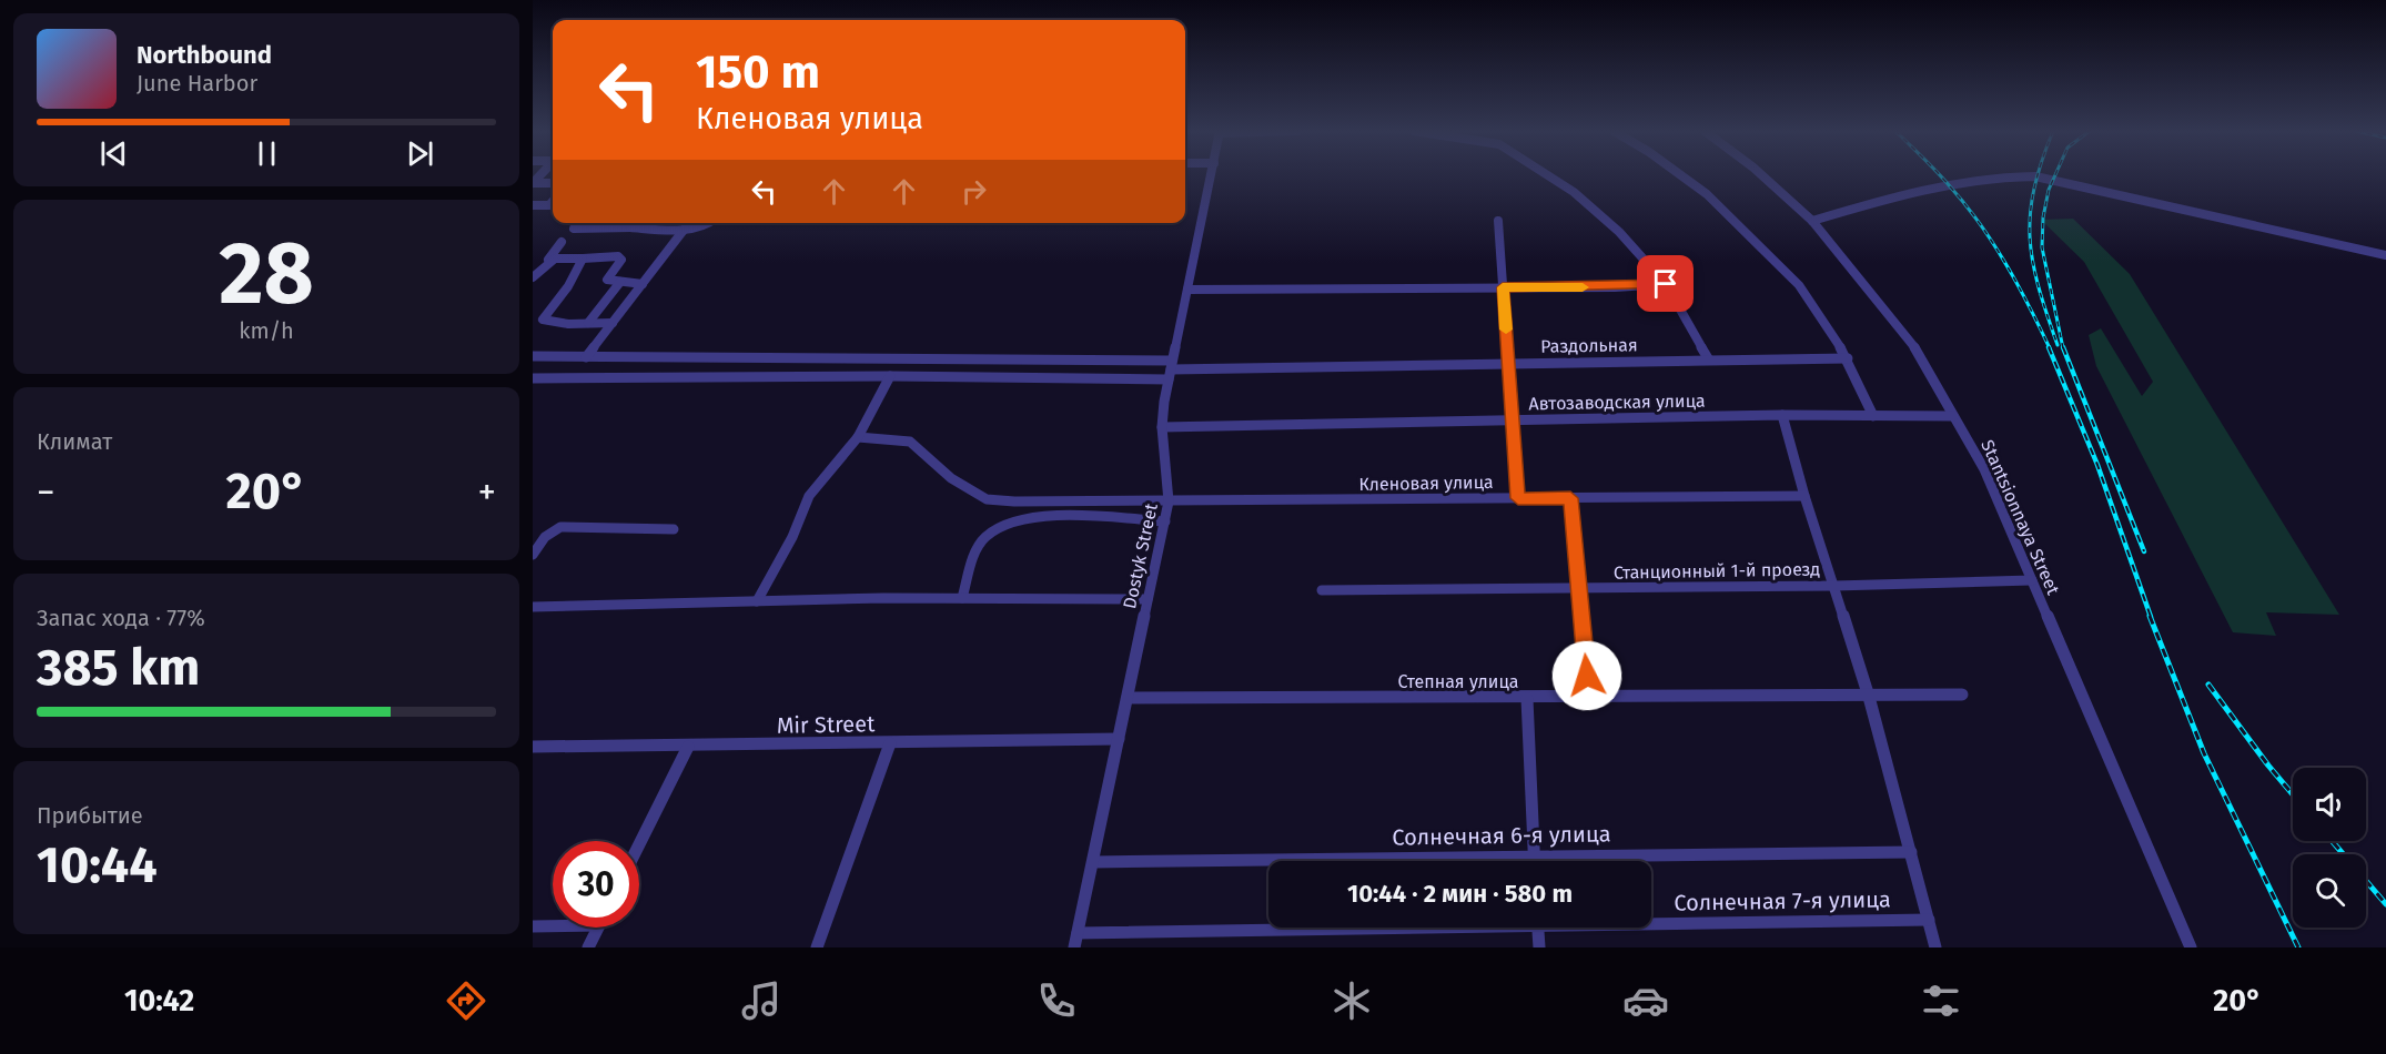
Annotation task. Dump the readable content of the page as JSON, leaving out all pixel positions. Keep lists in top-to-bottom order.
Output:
{
  "streets": {
    "street": [
      "Раздольная",
      "Автозаводская улица",
      "Кленовая улица",
      "Stantsionnaya Street",
      "Dostyk Street",
      "Станционный 1-й проезд",
      "Степная улица",
      "Mir Street",
      "Солнечная 6-я улица",
      "Солнечная 7-я улица"
    ]
  },
  "crossings": [
    ["Раздольная", "Dostyk Street"],
    ["Автозаводская улица", "Stantsionnaya Street"],
    ["Автозаводская улица", "Dostyk Street"],
    ["Кленовая улица", "Dostyk Street"],
    ["Stantsionnaya Street", "Станционный 1-й проезд"],
    ["Dostyk Street", "Степная улица"],
    ["Dostyk Street", "Mir Street"],
    ["Dostyk Street", "Солнечная 6-я улица"],
    ["Dostyk Street", "Солнечная 7-я улица"]
  ],
  "page": {
    "turn": ["150 m", "Кленовая улица"],
    "song": ["Northbound", "June Harbor"],
    "tile": [
      ["28", "km/h"],
      "Климат",
      ["Запас хода · 77%", "385 km"],
      ["Прибытие", "10:44"]
    ],
    "heat": ["−", "20°", "+"],
    "limit": "30",
    "trip": "10:44 · 2 мин · 580 m",
    "tabs": ["10:42", "20°"]
  }
}
